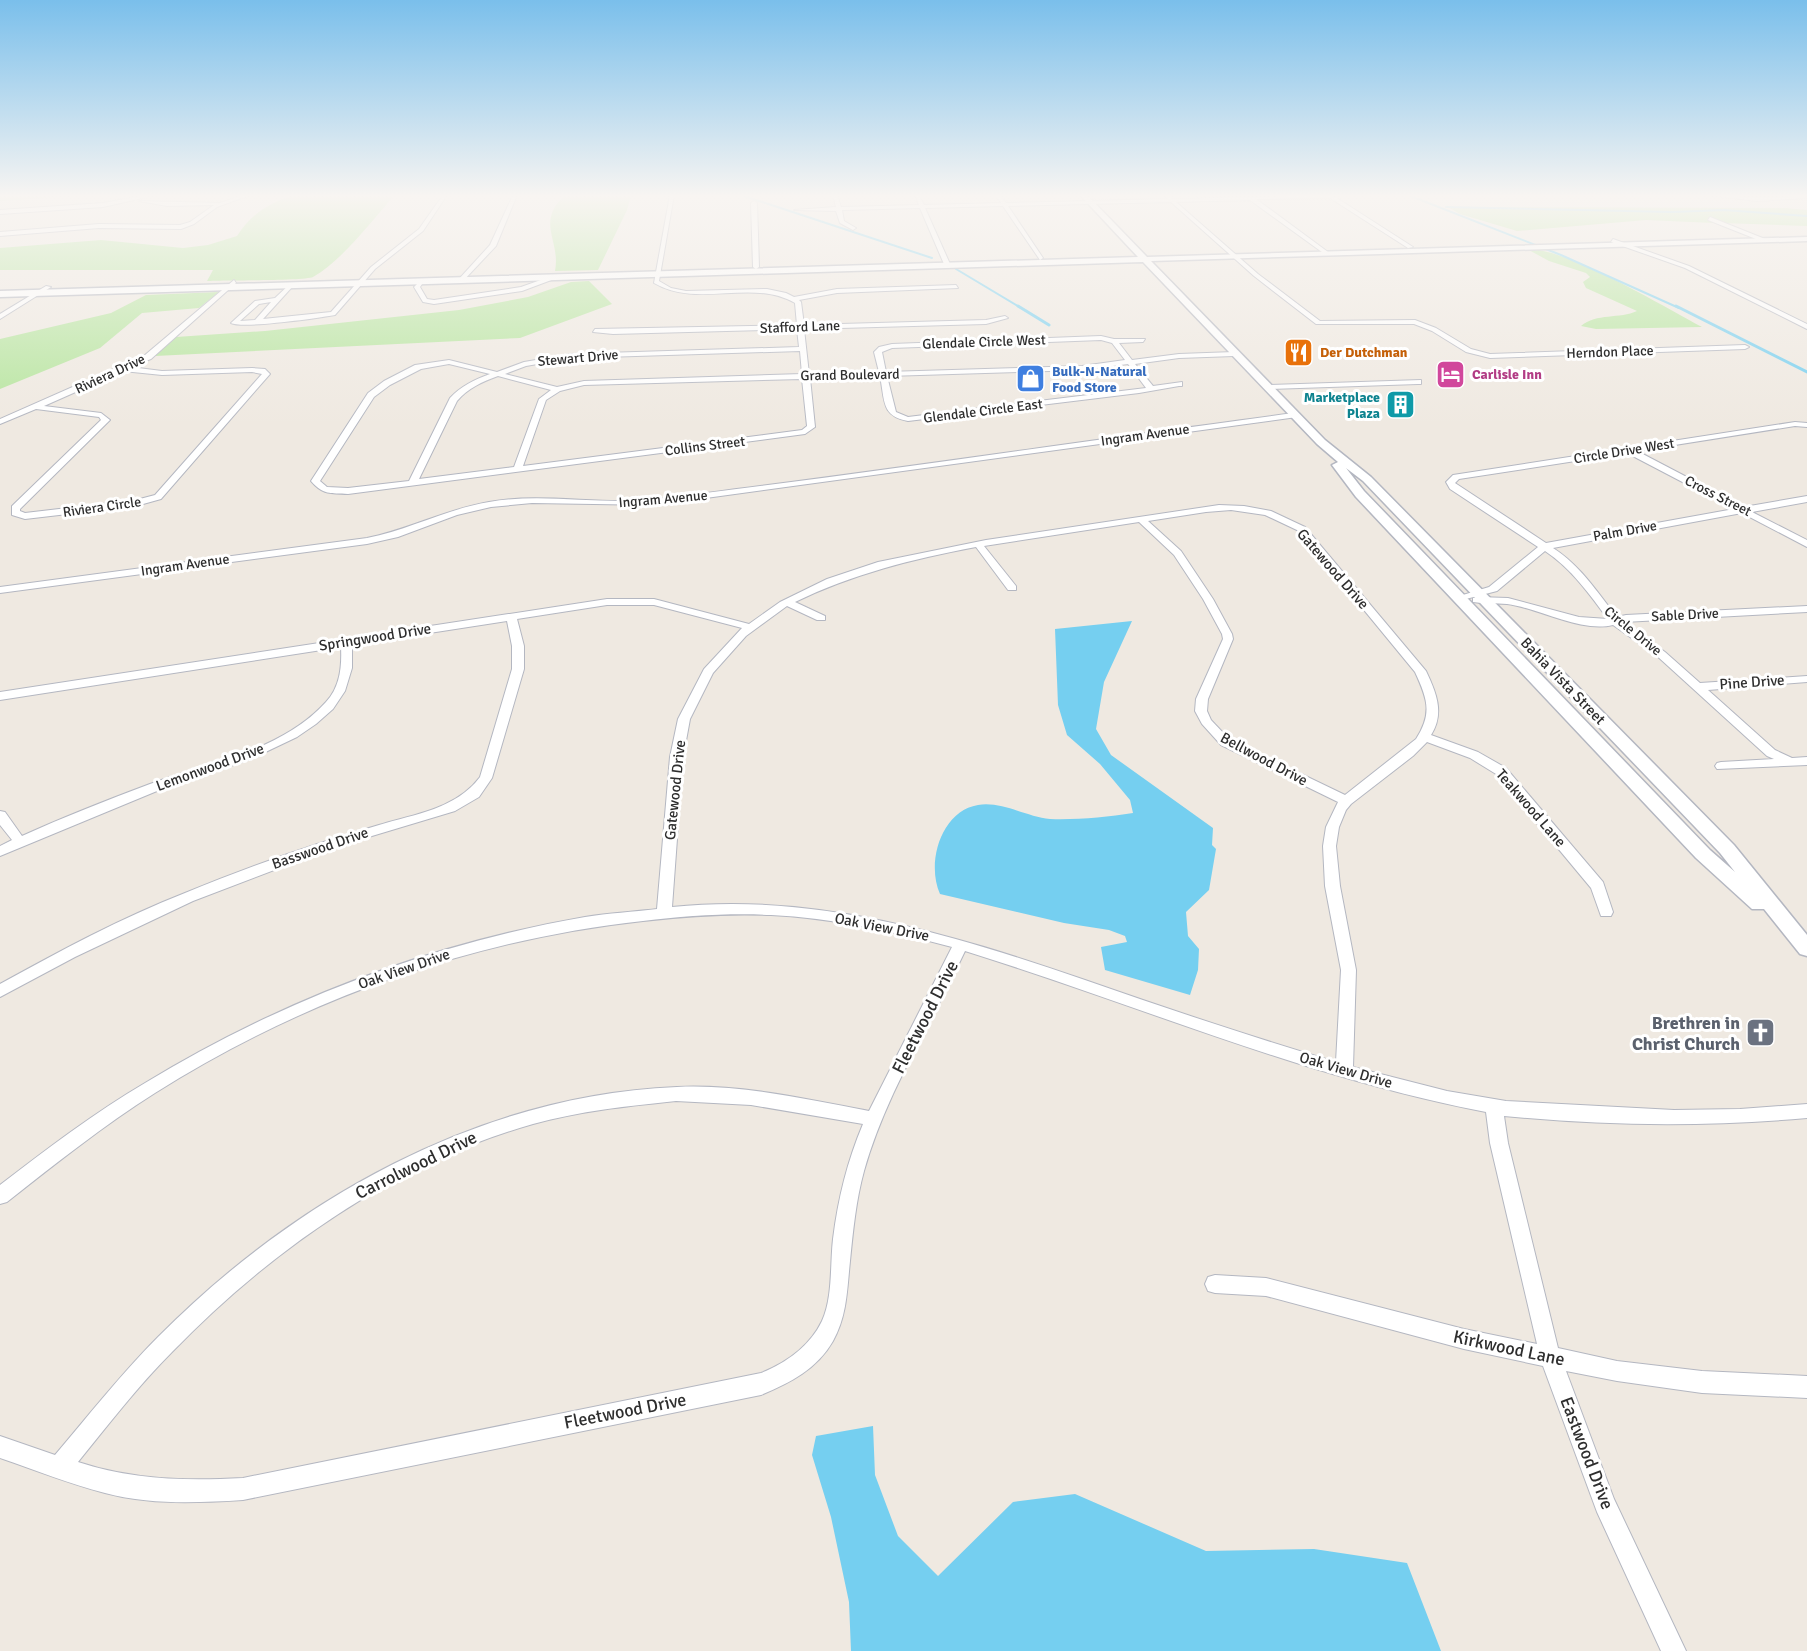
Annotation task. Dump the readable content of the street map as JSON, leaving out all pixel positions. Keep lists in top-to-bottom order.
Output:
{
  "streets": {
    "main road": ["Bahia Vista Street"],
    "street": [
      "Stafford Lane",
      "Glendale Circle West",
      "Herndon Place",
      "Stewart Drive",
      "Riviera Drive",
      "Grand Boulevard",
      "Glendale Circle East",
      "Ingram Avenue",
      "Collins Street",
      "Circle Drive West",
      "Cross Street",
      "Riviera Circle",
      "Palm Drive",
      "Gatewood Drive",
      "Sable Drive",
      "Circle Drive",
      "Springwood Drive",
      "Pine Drive",
      "Bellwood Drive",
      "Lemonwood Drive",
      "Teakwood Lane",
      "Basswood Drive",
      "Oak View Drive",
      "Fleetwood Drive",
      "Carrolwood Drive",
      "Kirkwood Lane",
      "Eastwood Drive"
    ]
  },
  "crossings": [
    ["Stafford Lane", "Collins Street"],
    ["Glendale Circle West", "Grand Boulevard"],
    ["Glendale Circle West", "Glendale Circle East"],
    ["Stewart Drive", "Collins Street"],
    ["Riviera Drive", "Riviera Circle"],
    ["Grand Boulevard", "Glendale Circle East"],
    ["Grand Boulevard", "Collins Street"],
    ["Grand Boulevard", "Bahia Vista Street"],
    ["Ingram Avenue", "Bahia Vista Street"],
    ["Circle Drive West", "Cross Street"],
    ["Circle Drive West", "Circle Drive"],
    ["Cross Street", "Palm Drive"],
    ["Palm Drive", "Sable Drive"],
    ["Palm Drive", "Circle Drive"],
    ["Palm Drive", "Bahia Vista Street"],
    ["Gatewood Drive", "Springwood Drive"],
    ["Gatewood Drive", "Bellwood Drive"],
    ["Gatewood Drive", "Teakwood Lane"],
    ["Gatewood Drive", "Oak View Drive"],
    ["Sable Drive", "Circle Drive"],
    ["Sable Drive", "Bahia Vista Street"],
    ["Circle Drive", "Pine Drive"],
    ["Springwood Drive", "Lemonwood Drive"],
    ["Springwood Drive", "Basswood Drive"],
    ["Oak View Drive", "Fleetwood Drive"],
    ["Oak View Drive", "Eastwood Drive"],
    ["Fleetwood Drive", "Carrolwood Drive"],
    ["Kirkwood Lane", "Eastwood Drive"]
  ],
  "places": {
    "restaurant": ["Der Dutchman"],
    "hotel": ["Carlisle Inn"],
    "shop": ["Bulk-N-Natural Food Store"],
    "building": ["Marketplace Plaza"],
    "church": ["Brethren in Christ Church"]
  }
}
